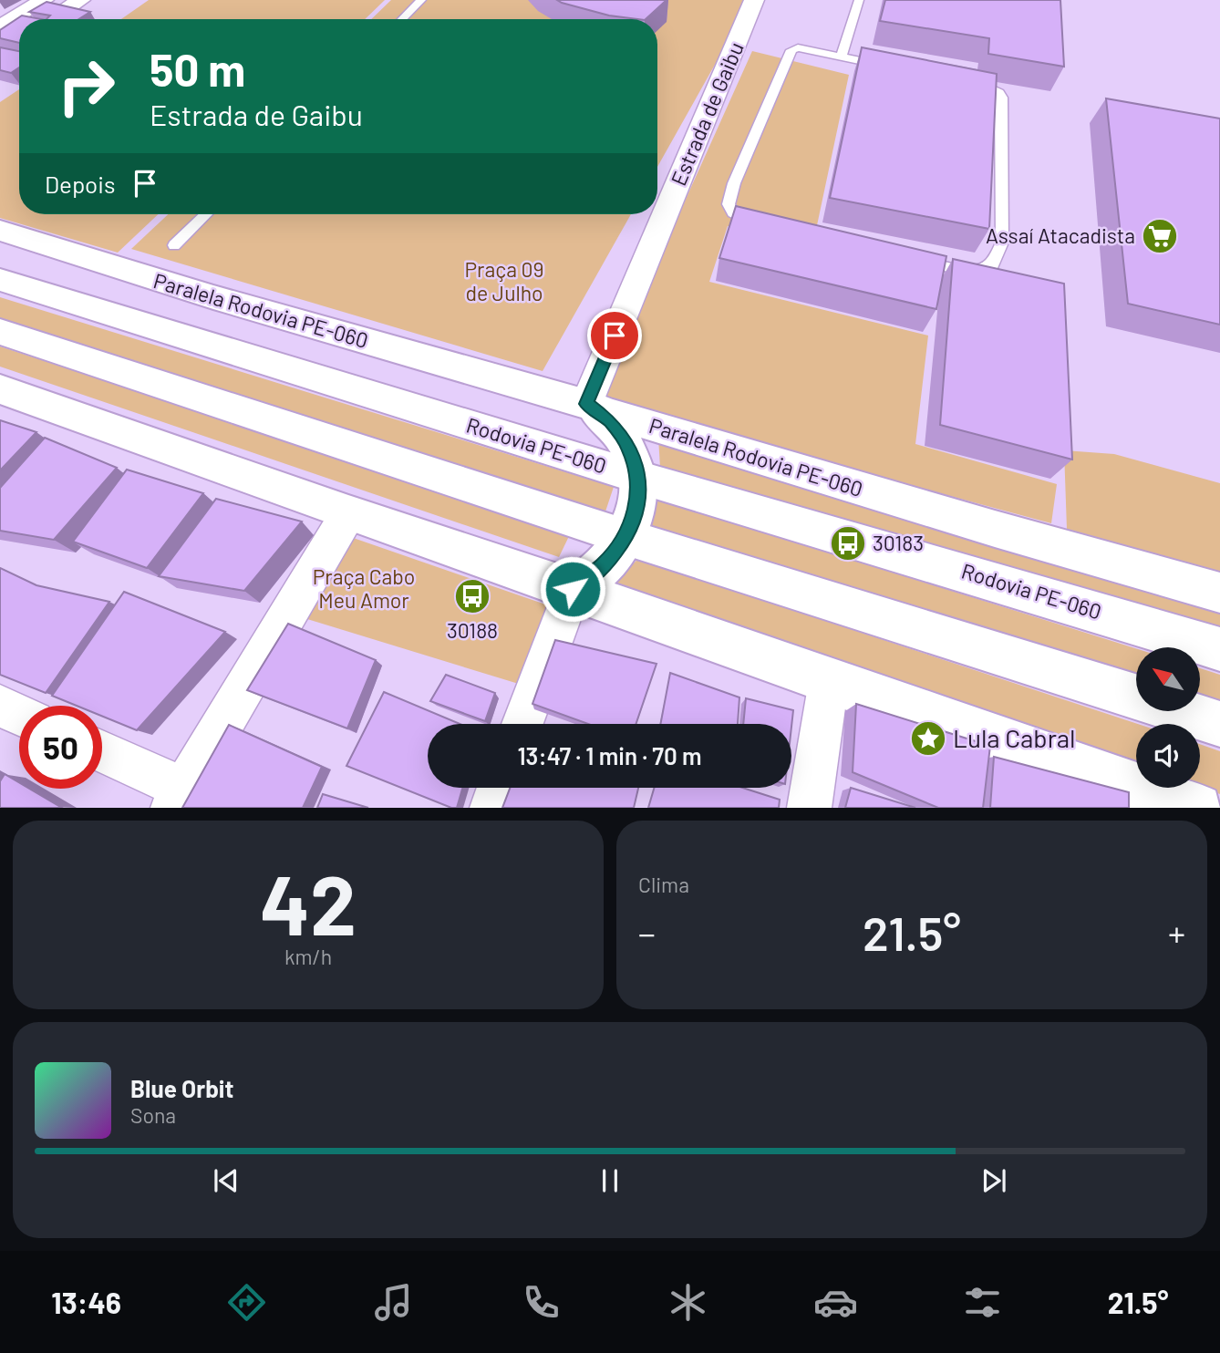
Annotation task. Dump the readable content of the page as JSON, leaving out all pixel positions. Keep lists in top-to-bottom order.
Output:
{
  "streets": {
    "main road": ["Paralela Rodovia PE-060", "Rodovia PE-060"],
    "street": ["Estrada de Gaibu"]
  },
  "crossings": [
    ["Estrada de Gaibu", "Paralela Rodovia PE-060"]
  ],
  "parks": ["Praça 09 de Julho", "Praça Cabo Meu Amor"],
  "places": {
    "supermarket": ["Assaí Atacadista"],
    "bus stop": ["30183", "30188"],
    "place": ["Lula Cabral"]
  },
  "north": "top left",
  "page": {
    "turn": ["50 m", "Estrada de Gaibu"],
    "then": "Depois",
    "limit": "50",
    "trip": "13:47 · 1 min · 70 m",
    "tile": [
      ["42", "km/h"],
      "Clima"
    ],
    "heat": ["−", "21.5°", "+"],
    "song": ["Blue Orbit", "Sona"],
    "tabs": ["13:46", "21.5°"]
  }
}
